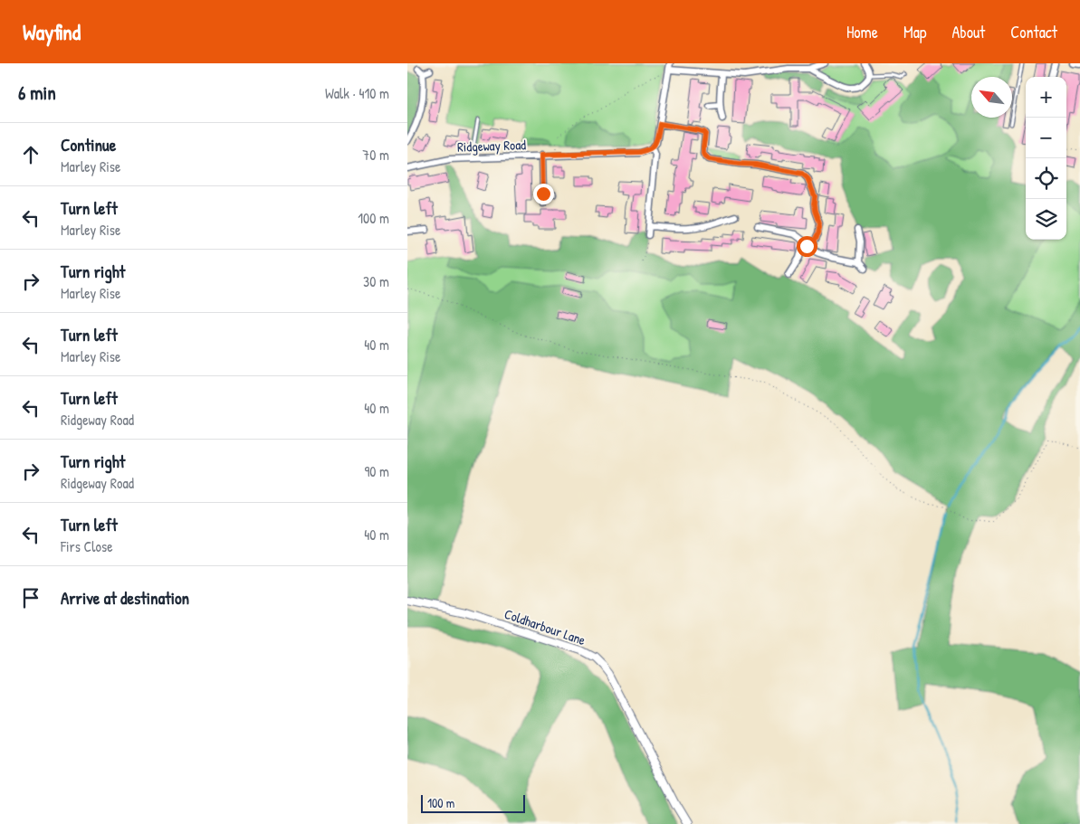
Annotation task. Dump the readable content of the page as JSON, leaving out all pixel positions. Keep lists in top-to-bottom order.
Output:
{
  "streets": {
    "street": ["Ridgeway Road", "Coldharbour Lane"]
  },
  "scale_bar": "100 m",
  "north": "top left",
  "page": {
    "header": "Wayfind",
    "nav": [
      "Home",
      "Map",
      "About",
      "Contact"
    ],
    "heading": ["6 min", "Walk · 410 m"],
    "map_buttons": ["+", "−"],
    "list": [
      ["Continue", "Marley Rise", "70 m"],
      ["Turn left", "Marley Rise", "100 m"],
      ["Turn right", "Marley Rise", "30 m"],
      ["Turn left", "Marley Rise", "40 m"],
      ["Turn left", "Ridgeway Road", "40 m"],
      ["Turn right", "Ridgeway Road", "90 m"],
      ["Turn left", "Firs Close", "40 m"],
      "Arrive at destination"
    ],
    "scale": "100 m"
  }
}
